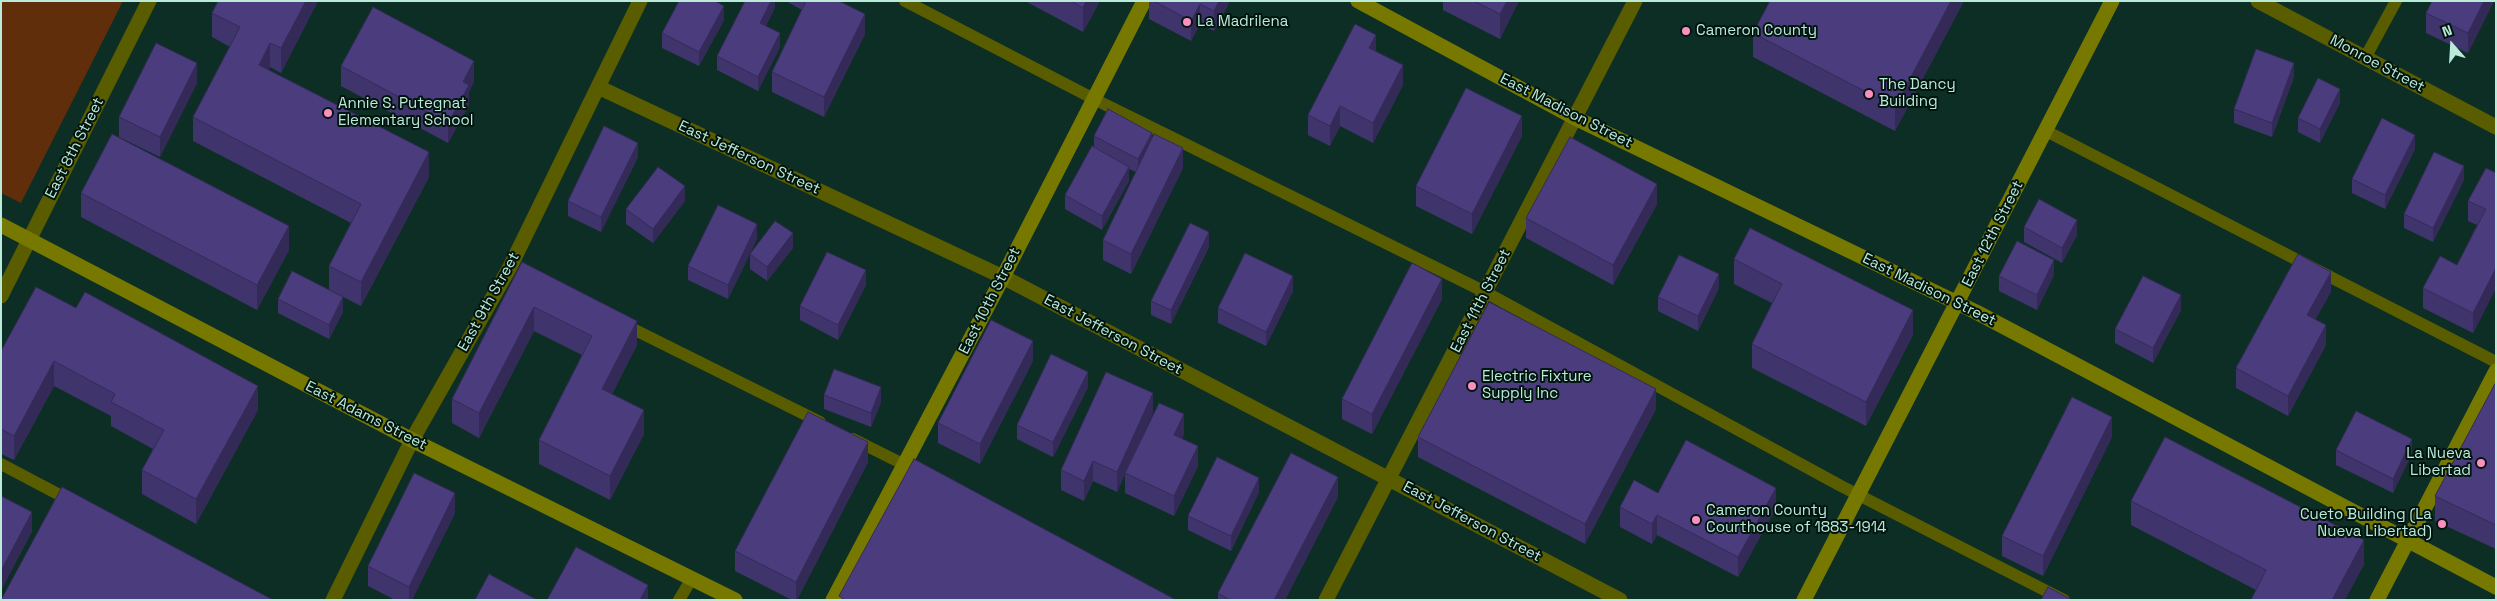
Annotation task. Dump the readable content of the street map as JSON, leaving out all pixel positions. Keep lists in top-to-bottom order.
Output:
{
  "streets": {
    "main road": [
      "East Madison Street",
      "East 12th Street",
      "East 10th Street",
      "East Adams Street"
    ],
    "street": [
      "Monroe Street",
      "East 8th Street",
      "East Jefferson Street",
      "East 11th Street",
      "East 9th Street"
    ]
  },
  "crossings": [
    ["East Madison Street", "East 12th Street"],
    ["East Madison Street", "East 11th Street"],
    ["East 8th Street", "East Adams Street"],
    ["East Jefferson Street", "East 10th Street"],
    ["East Jefferson Street", "East 11th Street"],
    ["East Jefferson Street", "East 9th Street"],
    ["East 9th Street", "East Adams Street"]
  ],
  "places": [
    "La Madrilena",
    "Cameron County",
    "The Dancy Building",
    "Annie S. Putegnat Elementary School",
    "Electric Fixture Supply Inc",
    "La Nueva Libertad",
    "Cameron County Courthouse of 1883-1914",
    "Cueto Building (La Nueva Libertad)"
  ],
  "north": "top"
}
